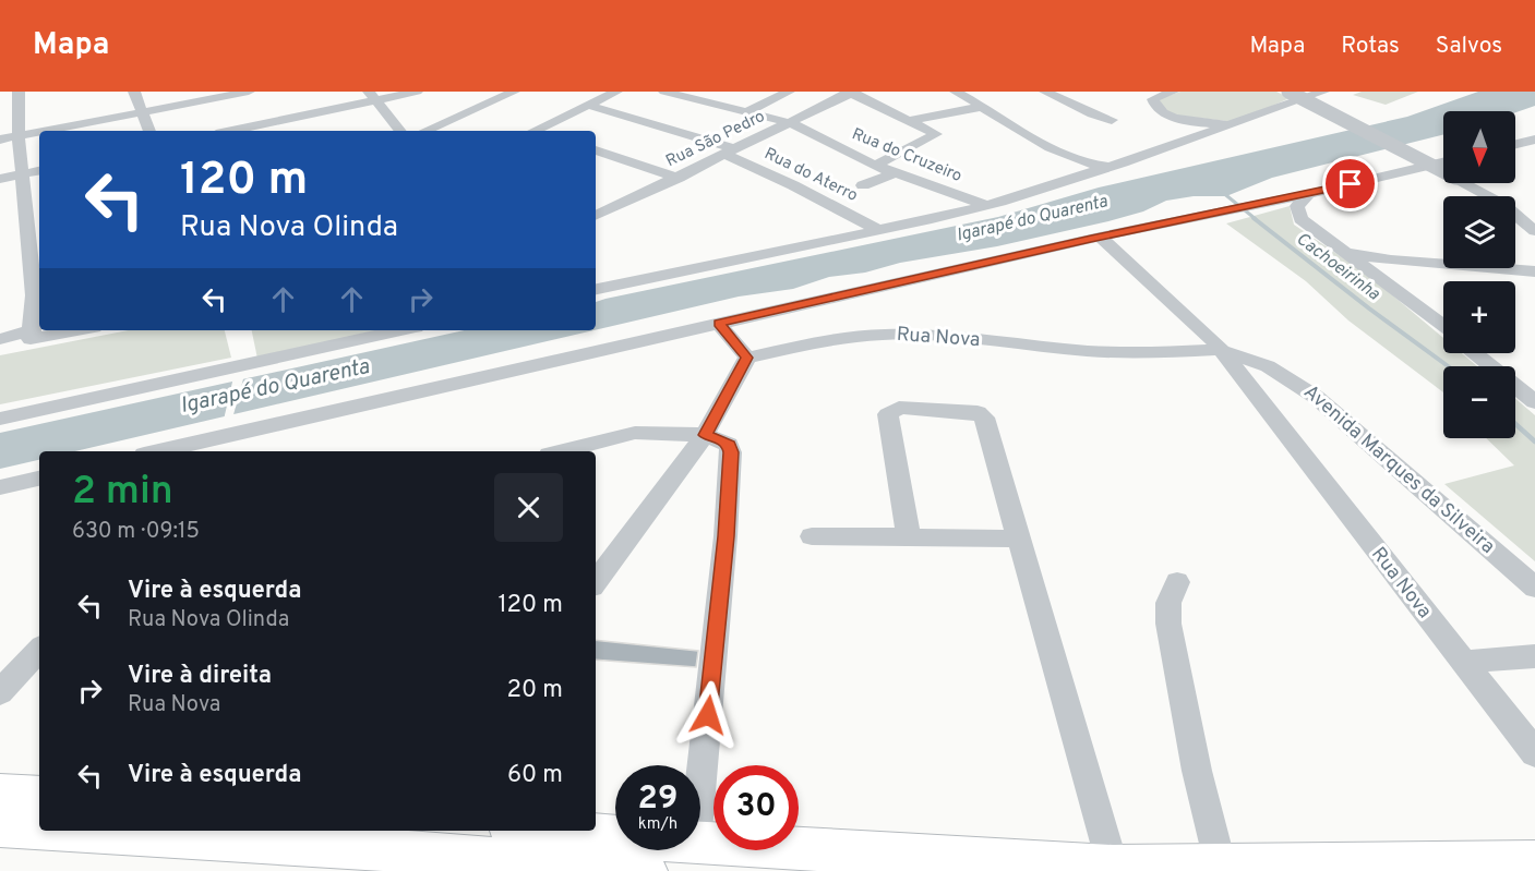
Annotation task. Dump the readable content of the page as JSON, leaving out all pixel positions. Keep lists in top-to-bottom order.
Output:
{
  "streets": {
    "street": [
      "Rua São Pedro",
      "Rua do Cruzeiro",
      "Rua do Aterro",
      "Rua Nova",
      "Avenida Marques da Silveira"
    ]
  },
  "crossings": [
    ["Rua São Pedro", "Rua do Cruzeiro"],
    ["Rua São Pedro", "Rua do Aterro"],
    ["Rua Nova", "Avenida Marques da Silveira"]
  ],
  "water": ["Igarapé do Quarenta", "Cachoeirinha"],
  "north": "bottom",
  "page": {
    "header": "Mapa",
    "nav": ["Mapa", "Rotas", "Salvos"],
    "map_buttons": ["+", "−"],
    "turn": ["120 m", "Rua Nova Olinda"],
    "heading": ["2 min", "630 m · 09:15"],
    "list": [
      {
        "name": "Vire à esquerda",
        "note": "Rua Nova Olinda",
        "value": "120 m"
      },
      {
        "name": "Vire à direita",
        "note": "Rua Nova",
        "value": "20 m"
      },
      {
        "name": "Vire à esquerda",
        "value": "60 m"
      }
    ],
    "speed": "29 km/h",
    "limit": "30"
  }
}
